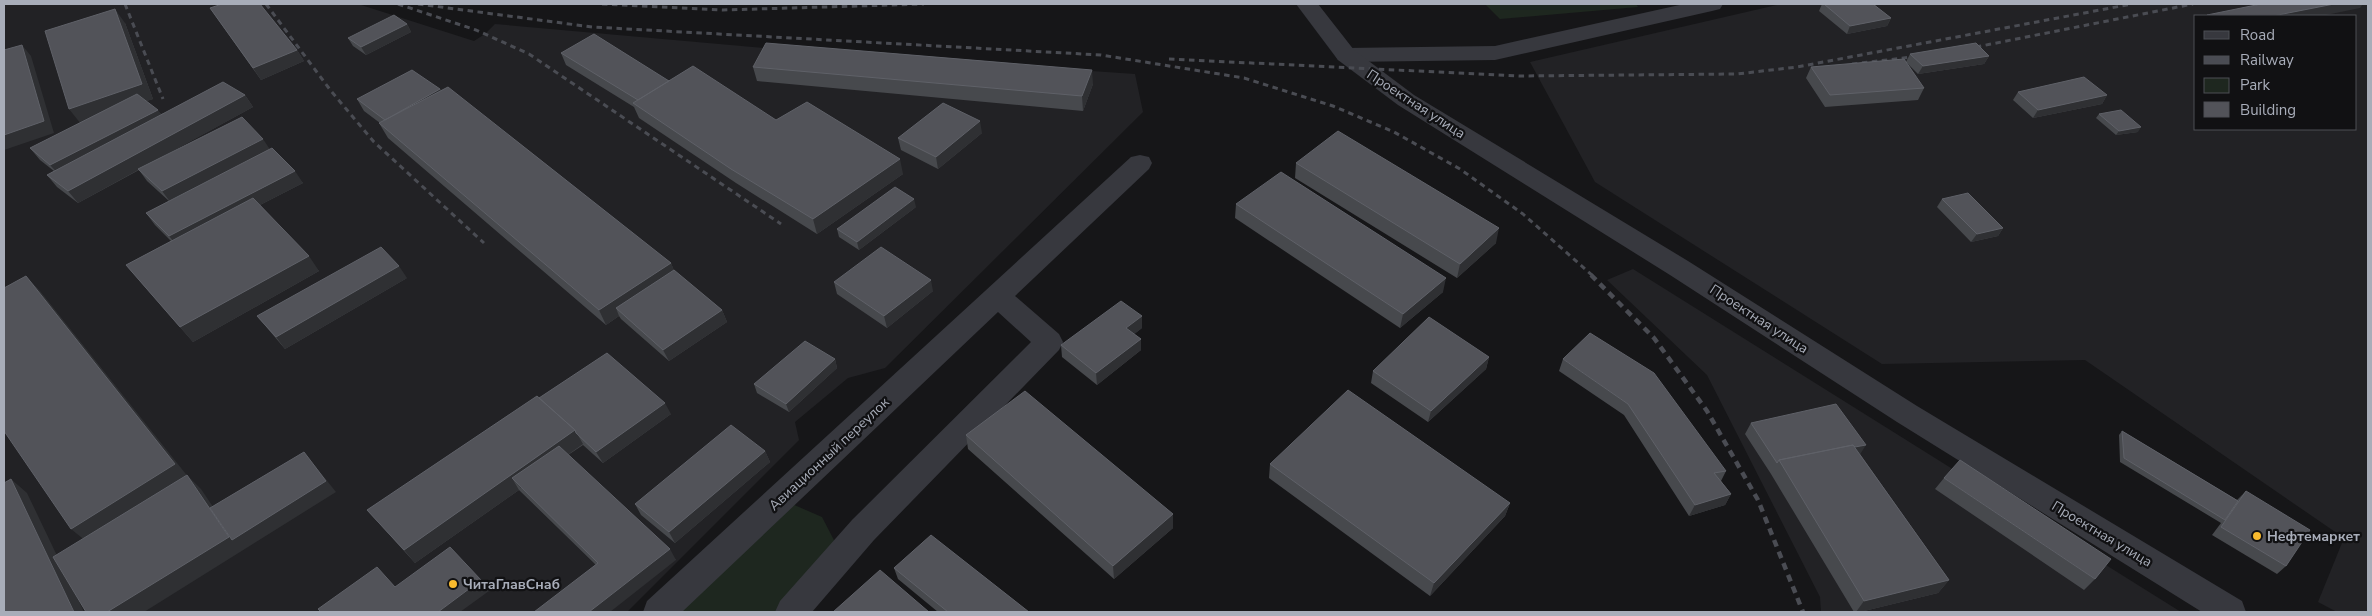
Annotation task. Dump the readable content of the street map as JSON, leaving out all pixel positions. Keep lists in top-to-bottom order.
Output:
{
  "streets": {
    "street": ["Проектная улица", "Авиационный переулок"]
  },
  "places": ["Нефтемаркет", "ЧитаГлавСнаб"],
  "legend": [
    "Road",
    "Railway",
    "Park",
    "Building"
  ]
}
